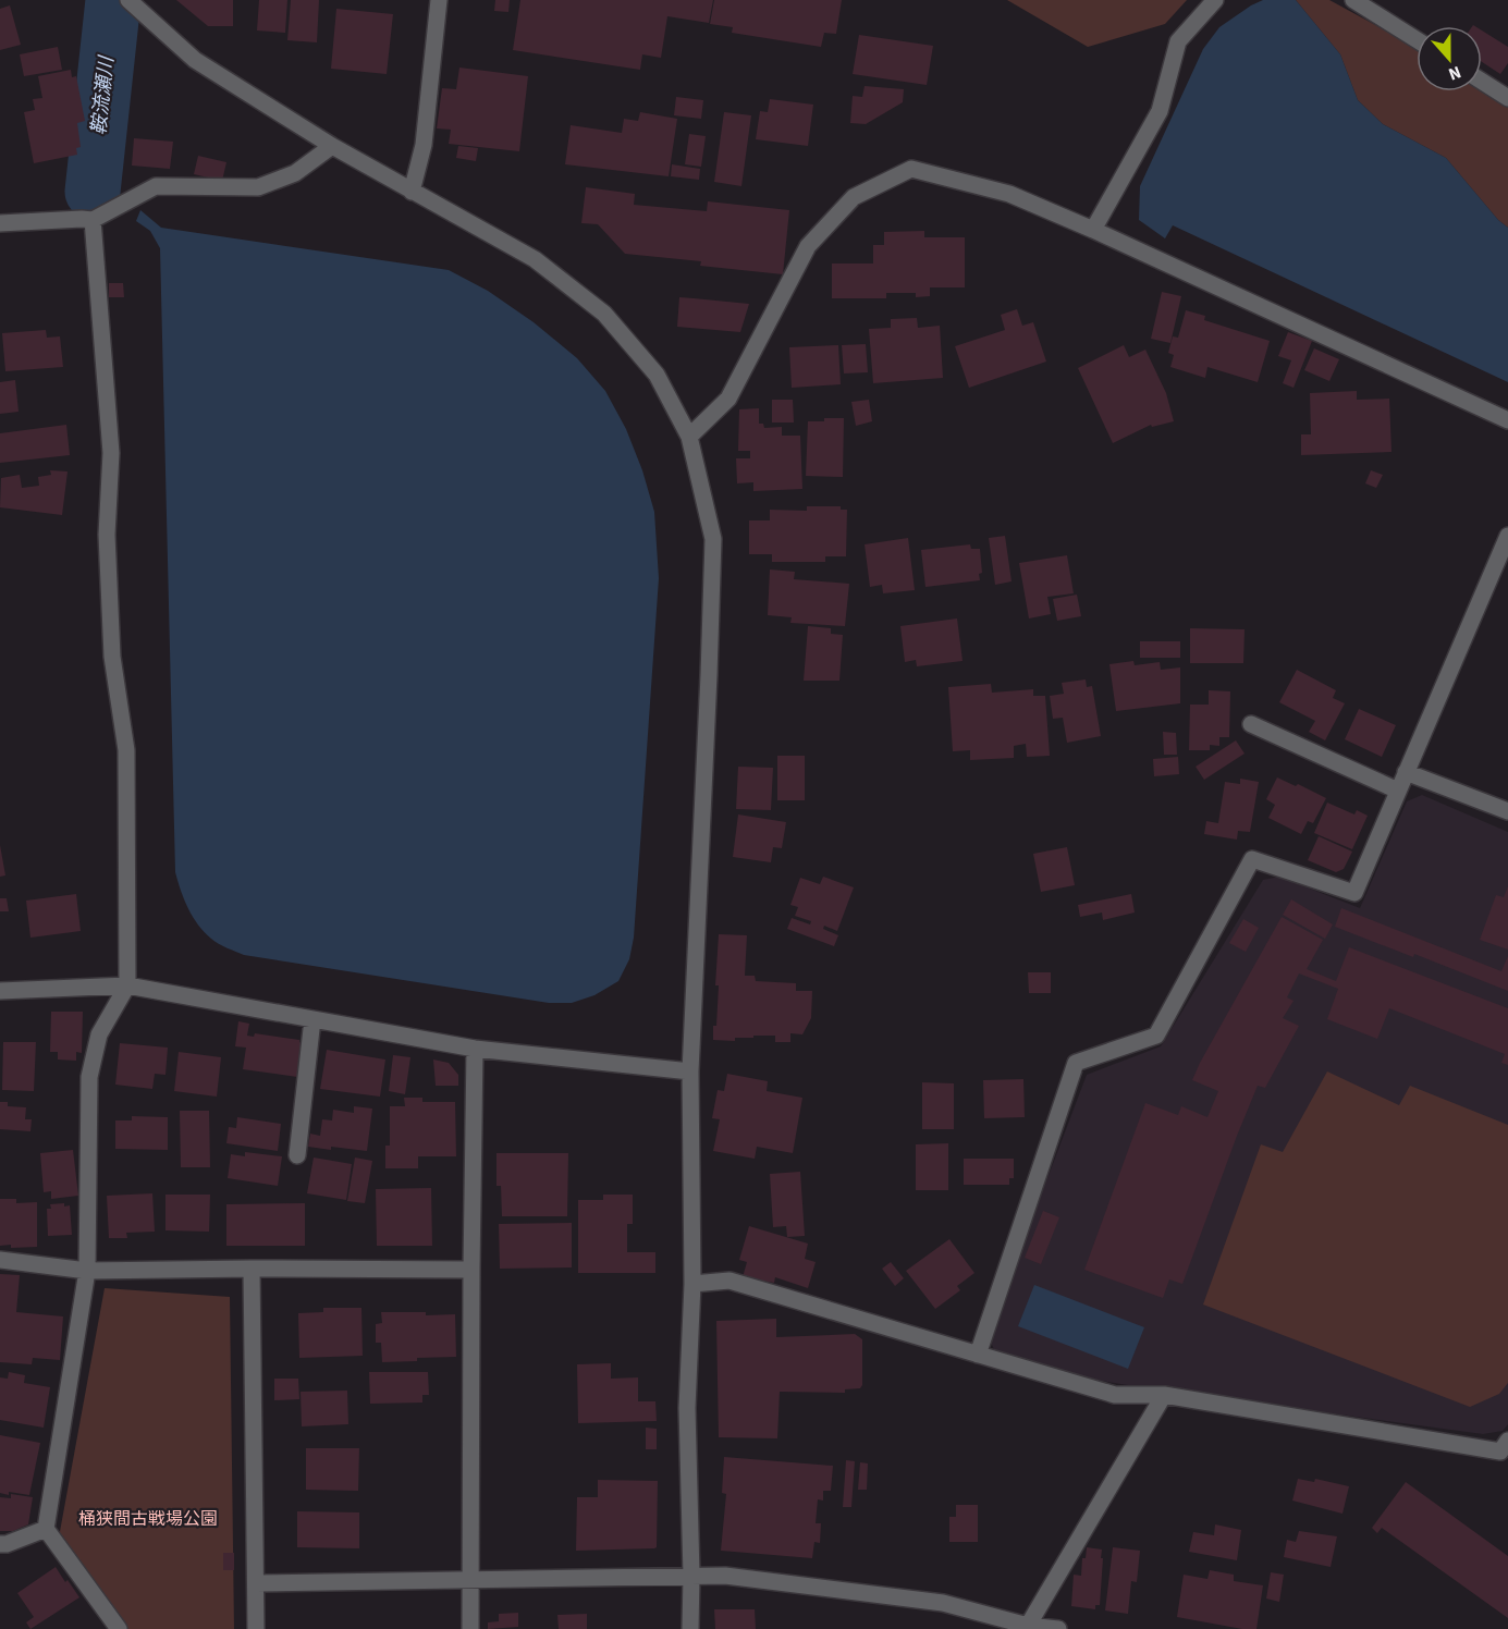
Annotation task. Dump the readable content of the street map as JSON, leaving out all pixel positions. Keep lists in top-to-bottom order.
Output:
{
  "water": ["鞍流瀬川"],
  "parks": ["桶狭間古戦場公園"],
  "north": "bottom"
}
